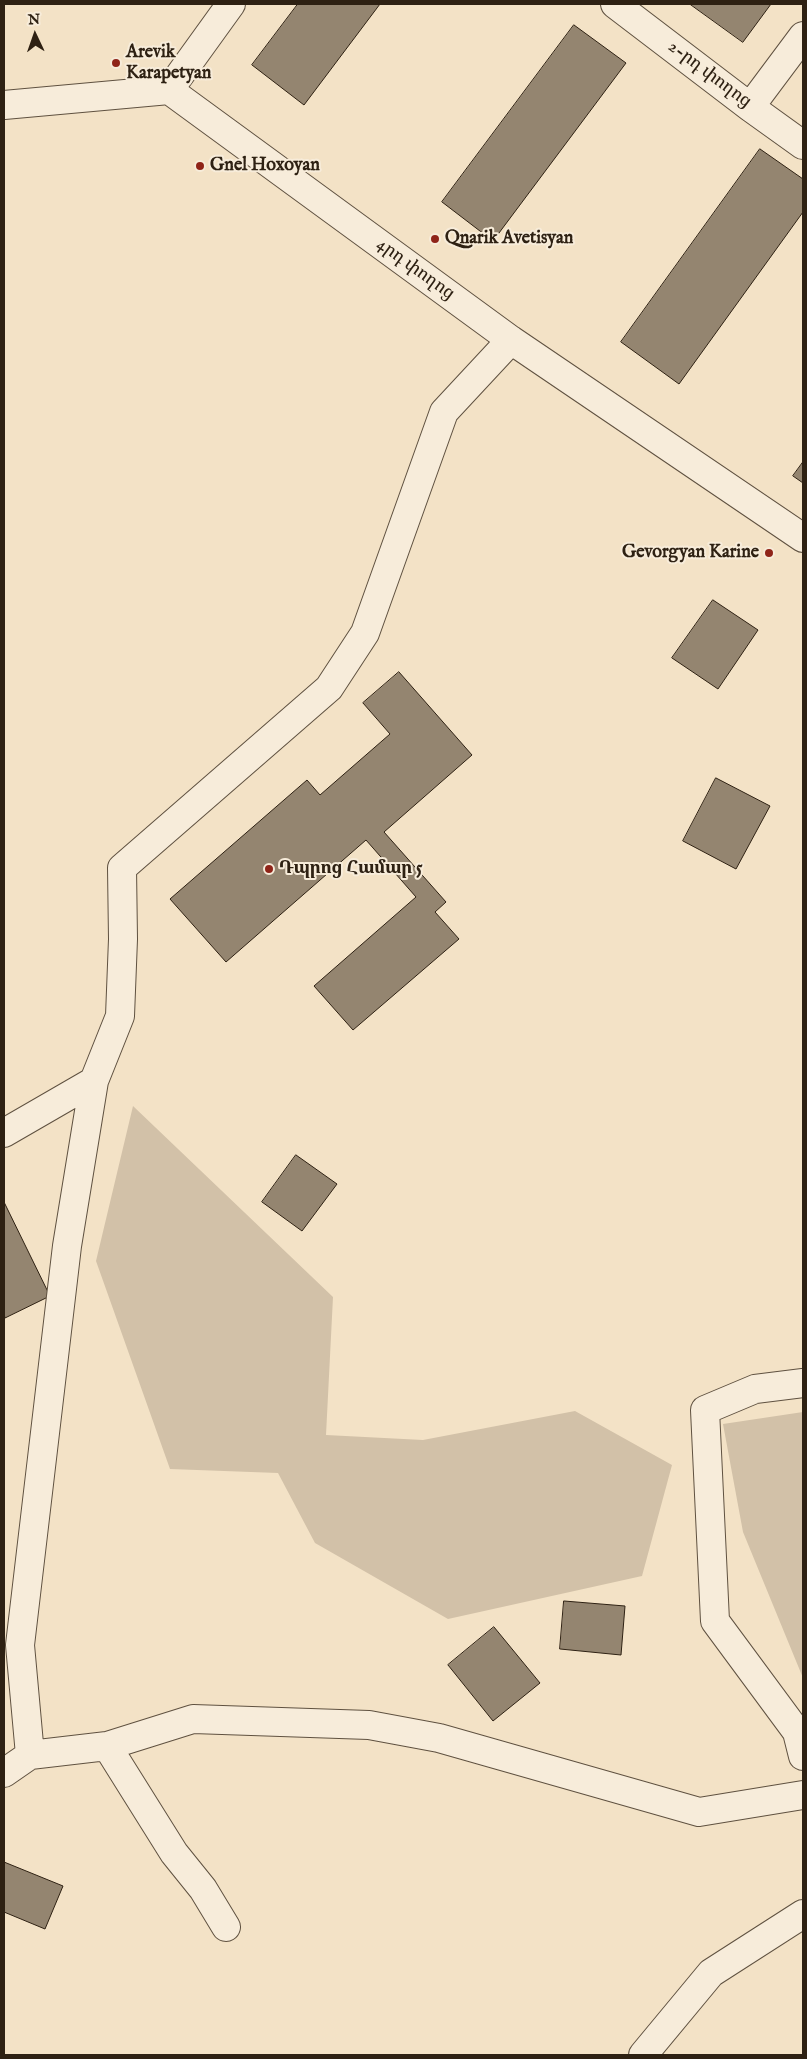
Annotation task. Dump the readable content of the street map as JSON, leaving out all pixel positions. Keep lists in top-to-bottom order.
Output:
{
  "streets": {
    "street": ["2-րդ փողոց", "4րդ փողոց"]
  },
  "places": [
    "Arevik Karapetyan",
    "Gnel Hoxoyan",
    "Qnarik Avetisyan",
    "Gevorgyan Karine",
    "Դպրոց Համար 5"
  ],
  "north": "top"
}
